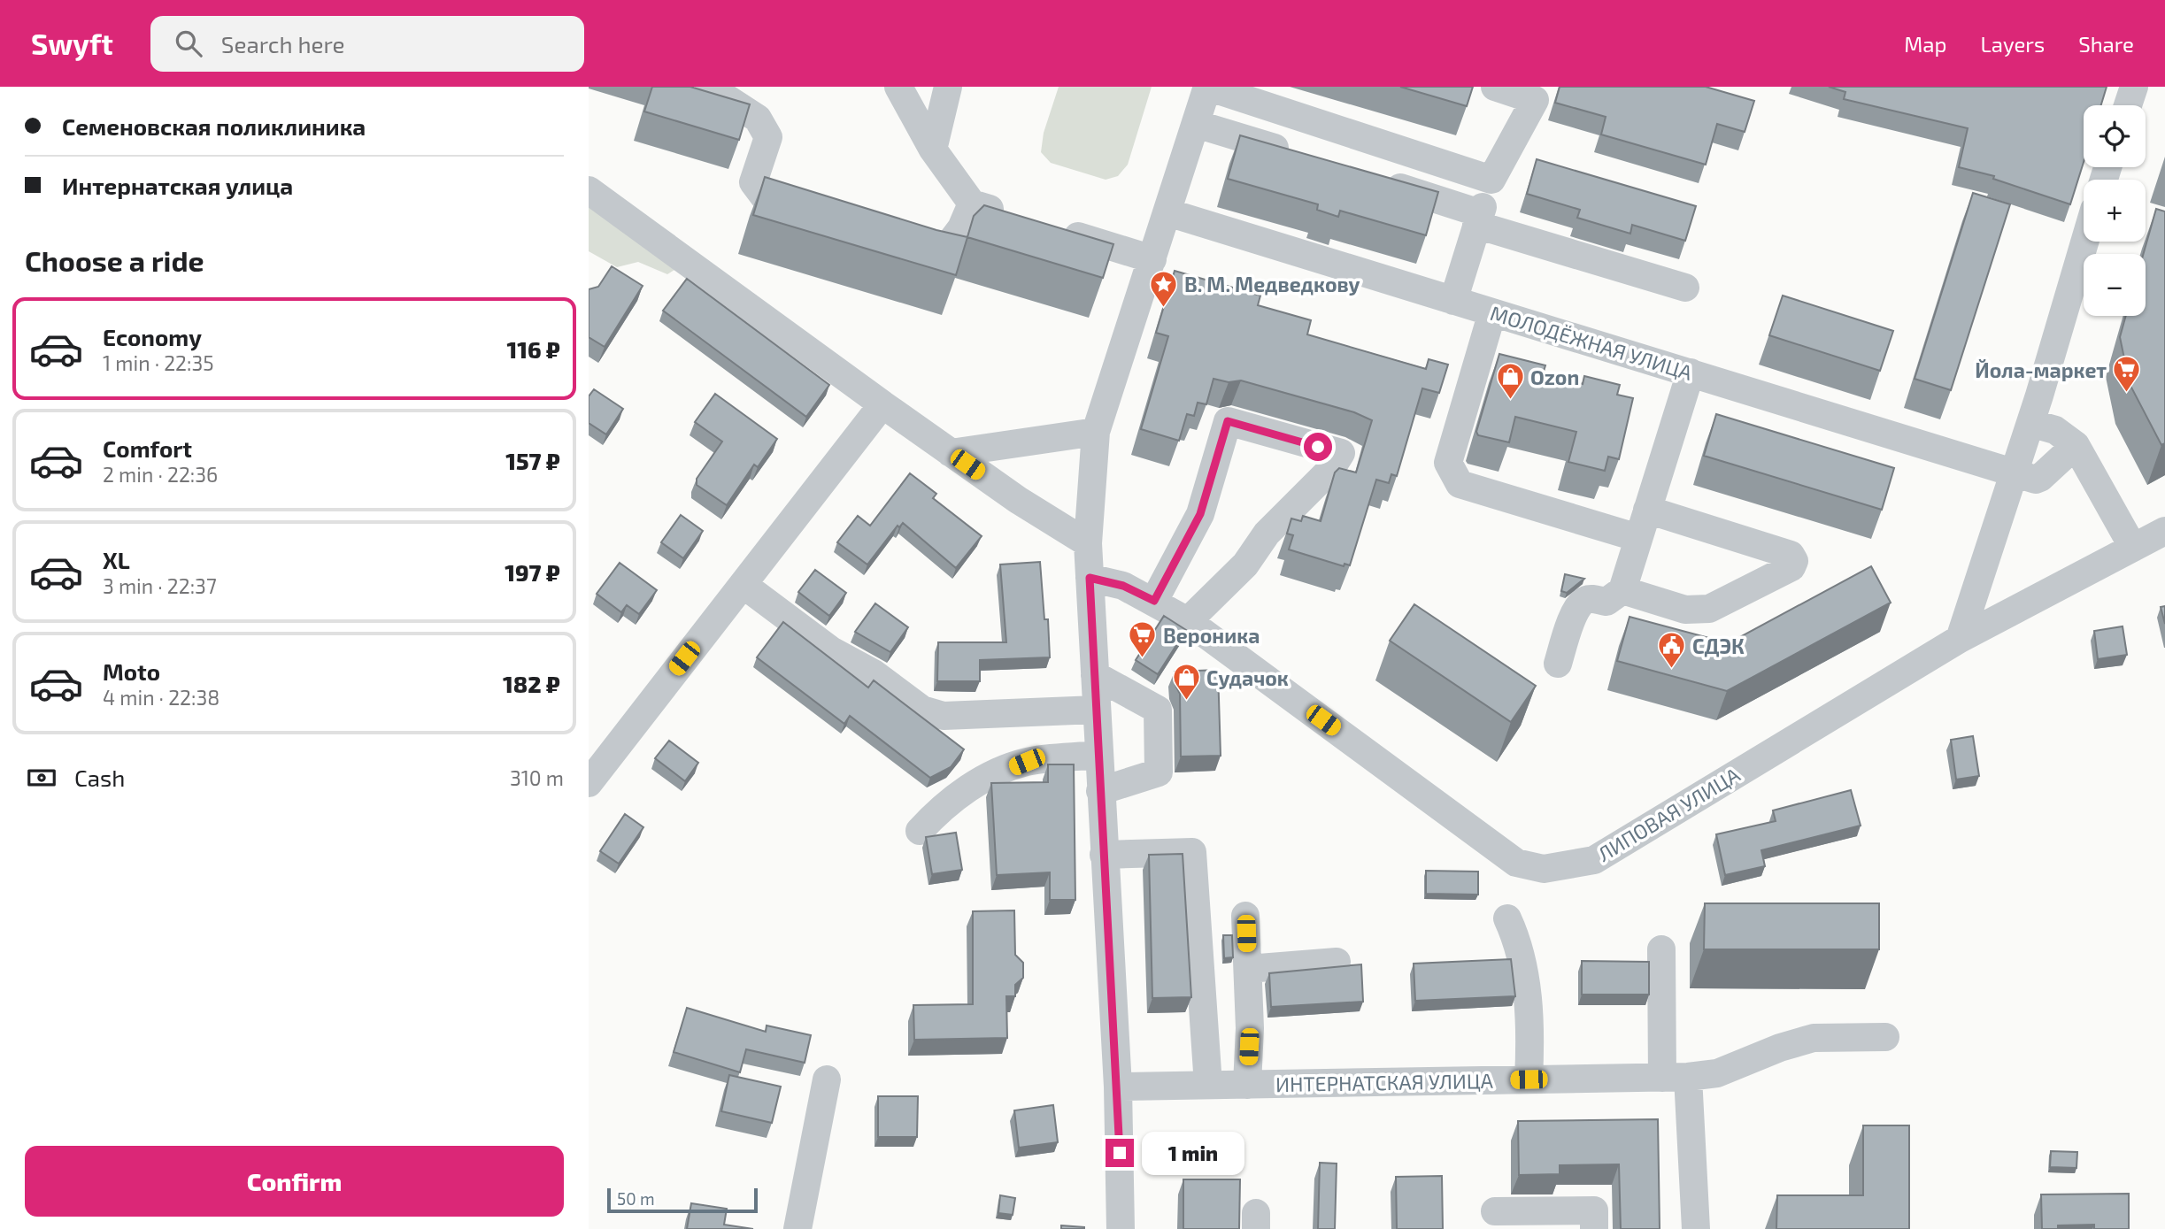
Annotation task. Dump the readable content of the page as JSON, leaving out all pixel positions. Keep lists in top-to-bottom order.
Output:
{
  "streets": {
    "street": ["МОЛОДЁЖНАЯ УЛИЦА", "ЛИПОВАЯ УЛИЦА", "ИНТЕРНАТСКАЯ УЛИЦА"]
  },
  "places": {
    "place": ["В. М. Медведкову"],
    "supermarket": ["Йола-маркет", "Вероника"],
    "shop": ["Ozon", "Судачок"],
    "public building": ["СДЭК"]
  },
  "scale_bar": "50 m",
  "page": {
    "header": "Swyft",
    "search": "Search here",
    "nav": ["Map", "Layers", "Share"],
    "banner": ["Семеновская поликлиника", "Интернатская улица"],
    "map_buttons": ["+", "−"],
    "heading": "Choose a ride",
    "list": [
      {
        "name": "Economy",
        "note": "1 min · 22:35",
        "value": "116 ₽"
      },
      {
        "name": "Comfort",
        "note": "2 min · 22:36",
        "value": "157 ₽"
      },
      {
        "name": "XL",
        "note": "3 min · 22:37",
        "value": "197 ₽"
      },
      {
        "name": "Moto",
        "note": "4 min · 22:38",
        "value": "182 ₽"
      }
    ],
    "pay": ["Cash", "310 m"],
    "bubble": "1 min",
    "buttons": "Confirm",
    "scale": "50 m"
  }
}
